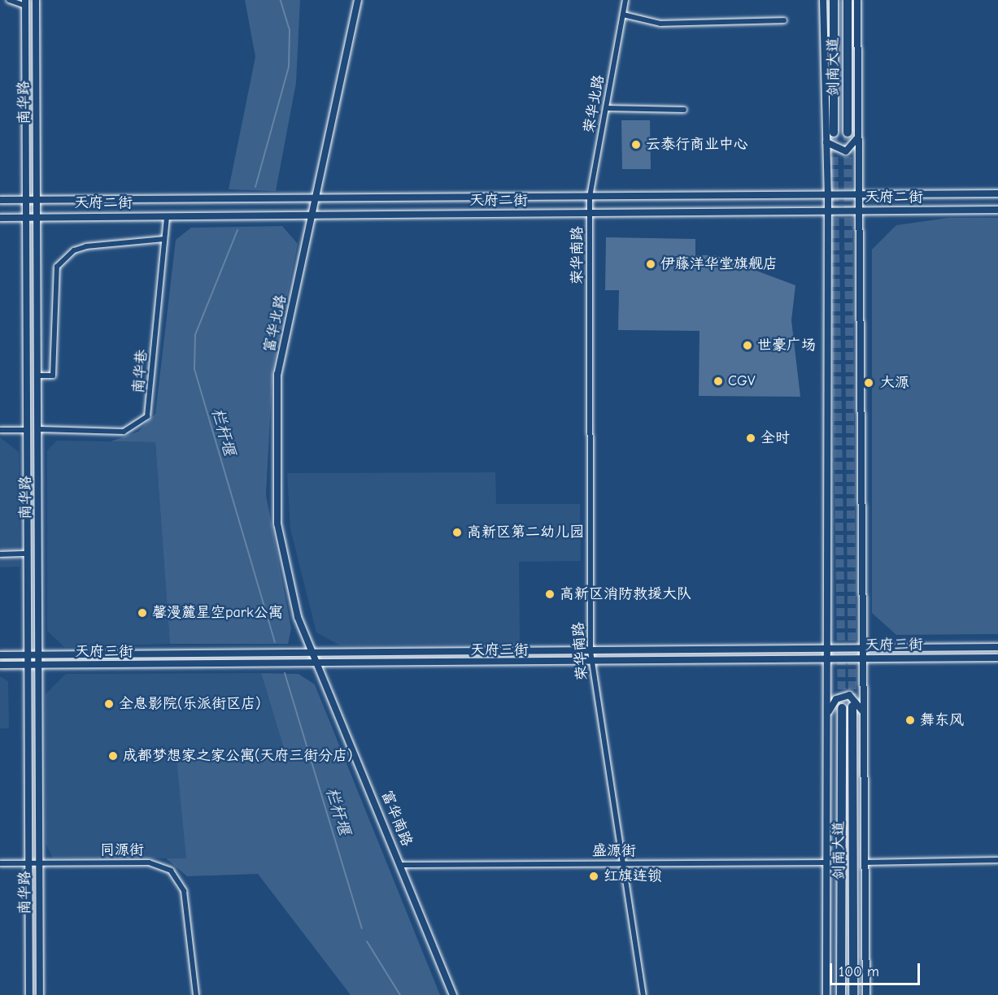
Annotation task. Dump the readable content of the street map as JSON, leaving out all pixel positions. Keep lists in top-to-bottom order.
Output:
{
  "streets": {
    "highway": ["剑南大道"],
    "main road": ["南华路", "天府二街"],
    "street": [
      "荣华北路",
      "荣华南路",
      "富华北路",
      "南华巷",
      "天府三街",
      "富华南路",
      "同源街",
      "盛源街"
    ]
  },
  "crossings": [
    ["南华路", "天府二街"],
    ["南华路", "南华巷"],
    ["南华路", "天府三街"],
    ["南华路", "同源街"],
    ["荣华北路", "天府二街"],
    ["荣华北路", "荣华南路"],
    ["天府二街", "荣华南路"],
    ["天府二街", "富华北路"],
    ["天府二街", "南华巷"],
    ["荣华南路", "天府三街"],
    ["荣华南路", "盛源街"],
    ["富华北路", "天府三街"],
    ["富华北路", "富华南路"],
    ["天府三街", "富华南路"],
    ["富华南路", "盛源街"]
  ],
  "water": ["栏杆堰"],
  "places": [
    "云泰行商业中心",
    "伊藤洋华堂旗舰店",
    "世豪广场",
    "CGV",
    "大源",
    "全时",
    "高新区第二幼儿园",
    "高新区消防救援大队",
    "馨漫麓星空park公寓",
    "全息影院(乐派街区店)",
    "舞东风",
    "成都梦想家之家公寓(天府三街分店)",
    "红旗连锁"
  ],
  "scale_bar": "100 m"
}
